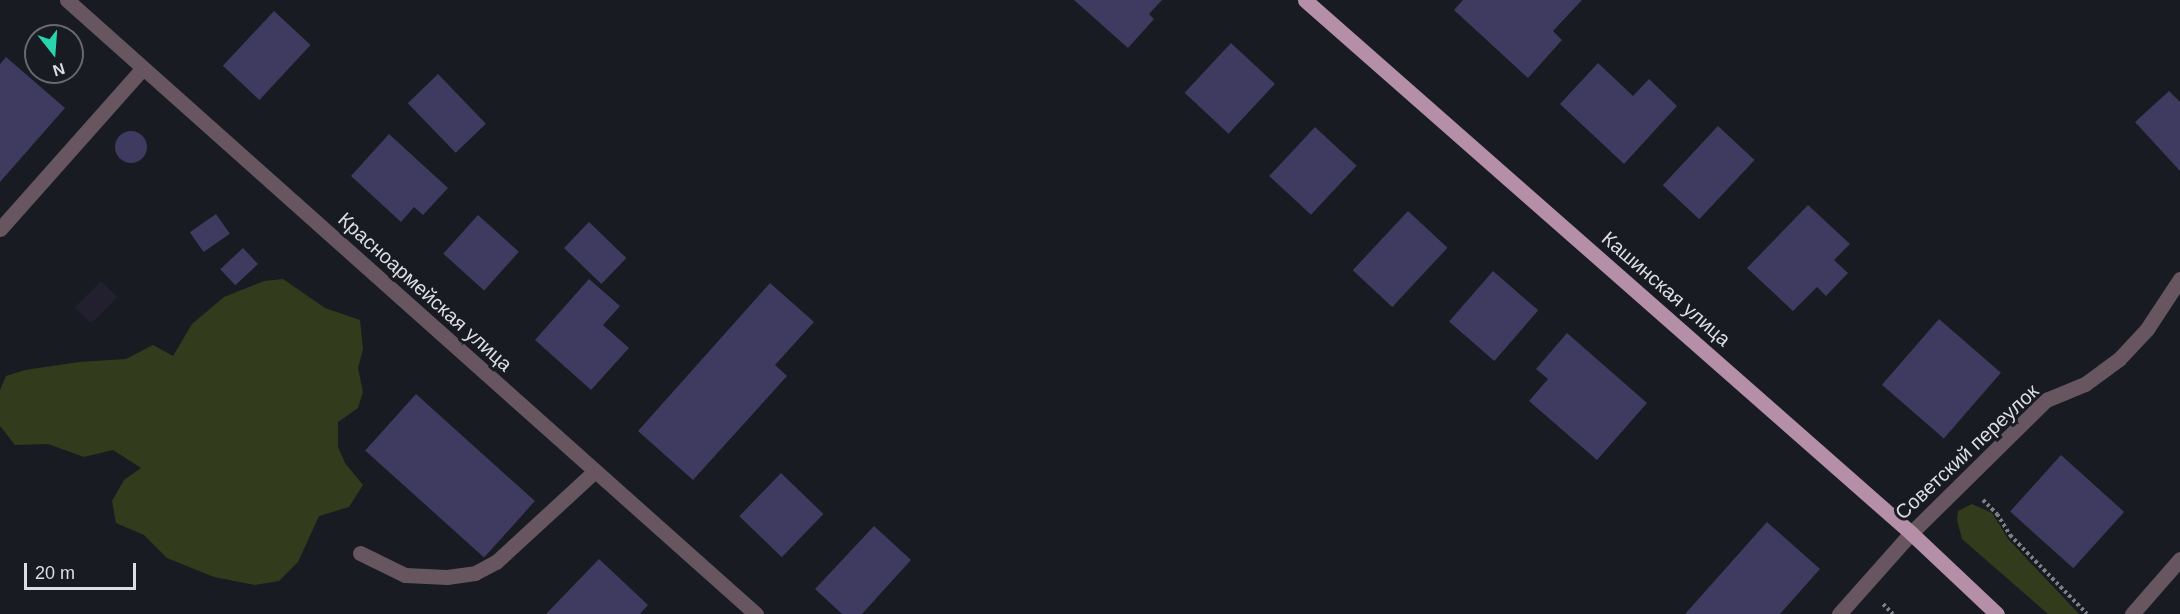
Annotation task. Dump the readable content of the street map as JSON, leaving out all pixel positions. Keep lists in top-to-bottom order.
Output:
{
  "streets": {
    "main road": ["Кашинская улица"],
    "street": ["Красноармейская улица", "Советский переулок"]
  },
  "crossings": [
    ["Кашинская улица", "Советский переулок"]
  ],
  "scale_bar": "20 m",
  "north": "bottom"
}
